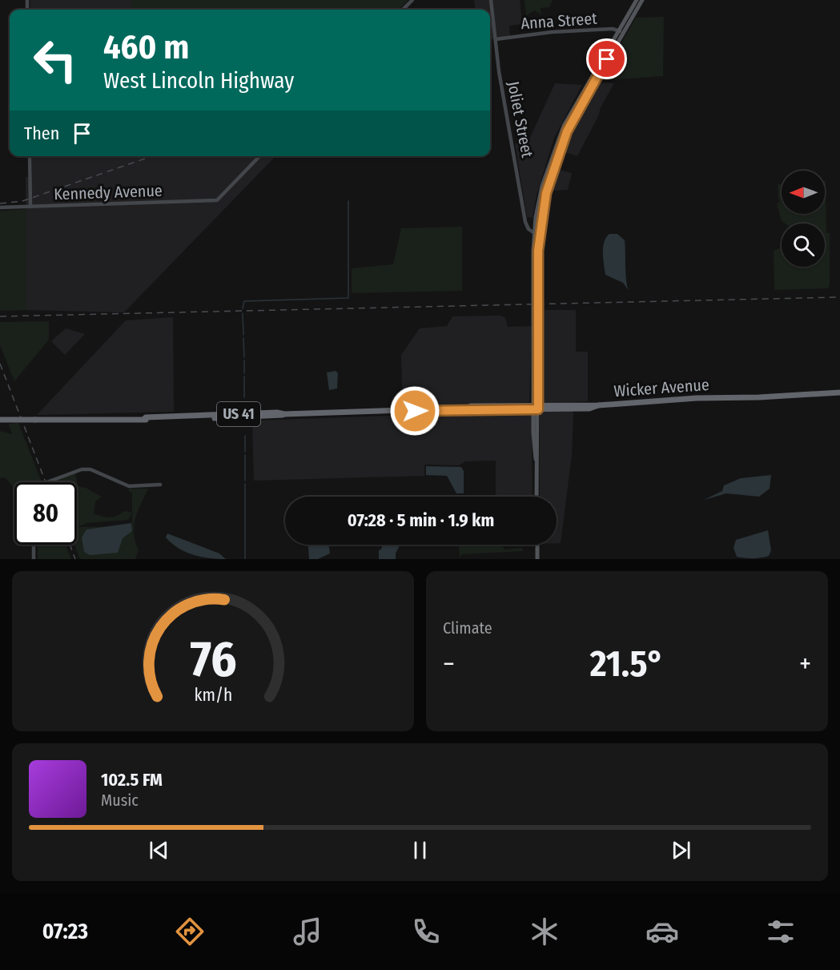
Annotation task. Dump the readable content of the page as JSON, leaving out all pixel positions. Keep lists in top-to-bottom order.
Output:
{
  "streets": {
    "highway": ["Wicker Avenue", "US 41"],
    "street": ["Anna Street", "Joliet Street", "Kennedy Avenue"]
  },
  "crossings": [
    ["Anna Street", "Joliet Street"],
    ["Wicker Avenue", "US 41"]
  ],
  "north": "left",
  "page": {
    "turn": ["460 m", "West Lincoln Highway"],
    "then": "Then",
    "limit": "80",
    "trip": "07:28 · 5 min · 1.9 km",
    "tile": "Climate",
    "heat": ["−", "21.5°", "+"],
    "song": ["102.5 FM", "Music"],
    "tabs": "07:23",
    "gauge": ["76", "km/h"]
  }
}
